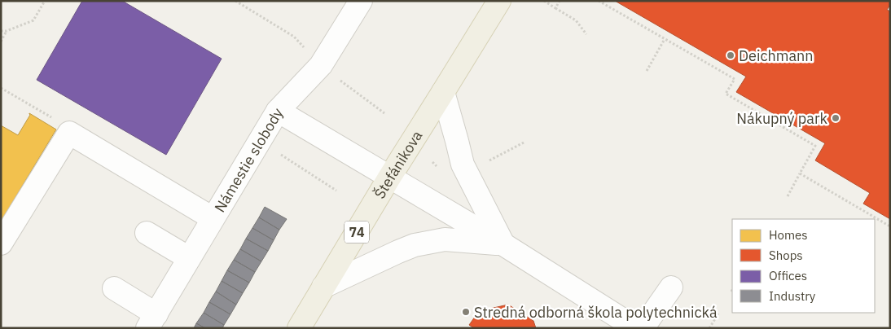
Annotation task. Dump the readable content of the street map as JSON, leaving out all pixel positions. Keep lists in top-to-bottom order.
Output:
{
  "streets": {
    "main road": ["Štefánikova", "74"],
    "street": ["Námestie slobody"]
  },
  "places": ["Deichmann", "Nákupný park", "Stredná odborná škola polytechnická"],
  "legend": [
    "Homes",
    "Shops",
    "Offices",
    "Industry"
  ]
}
